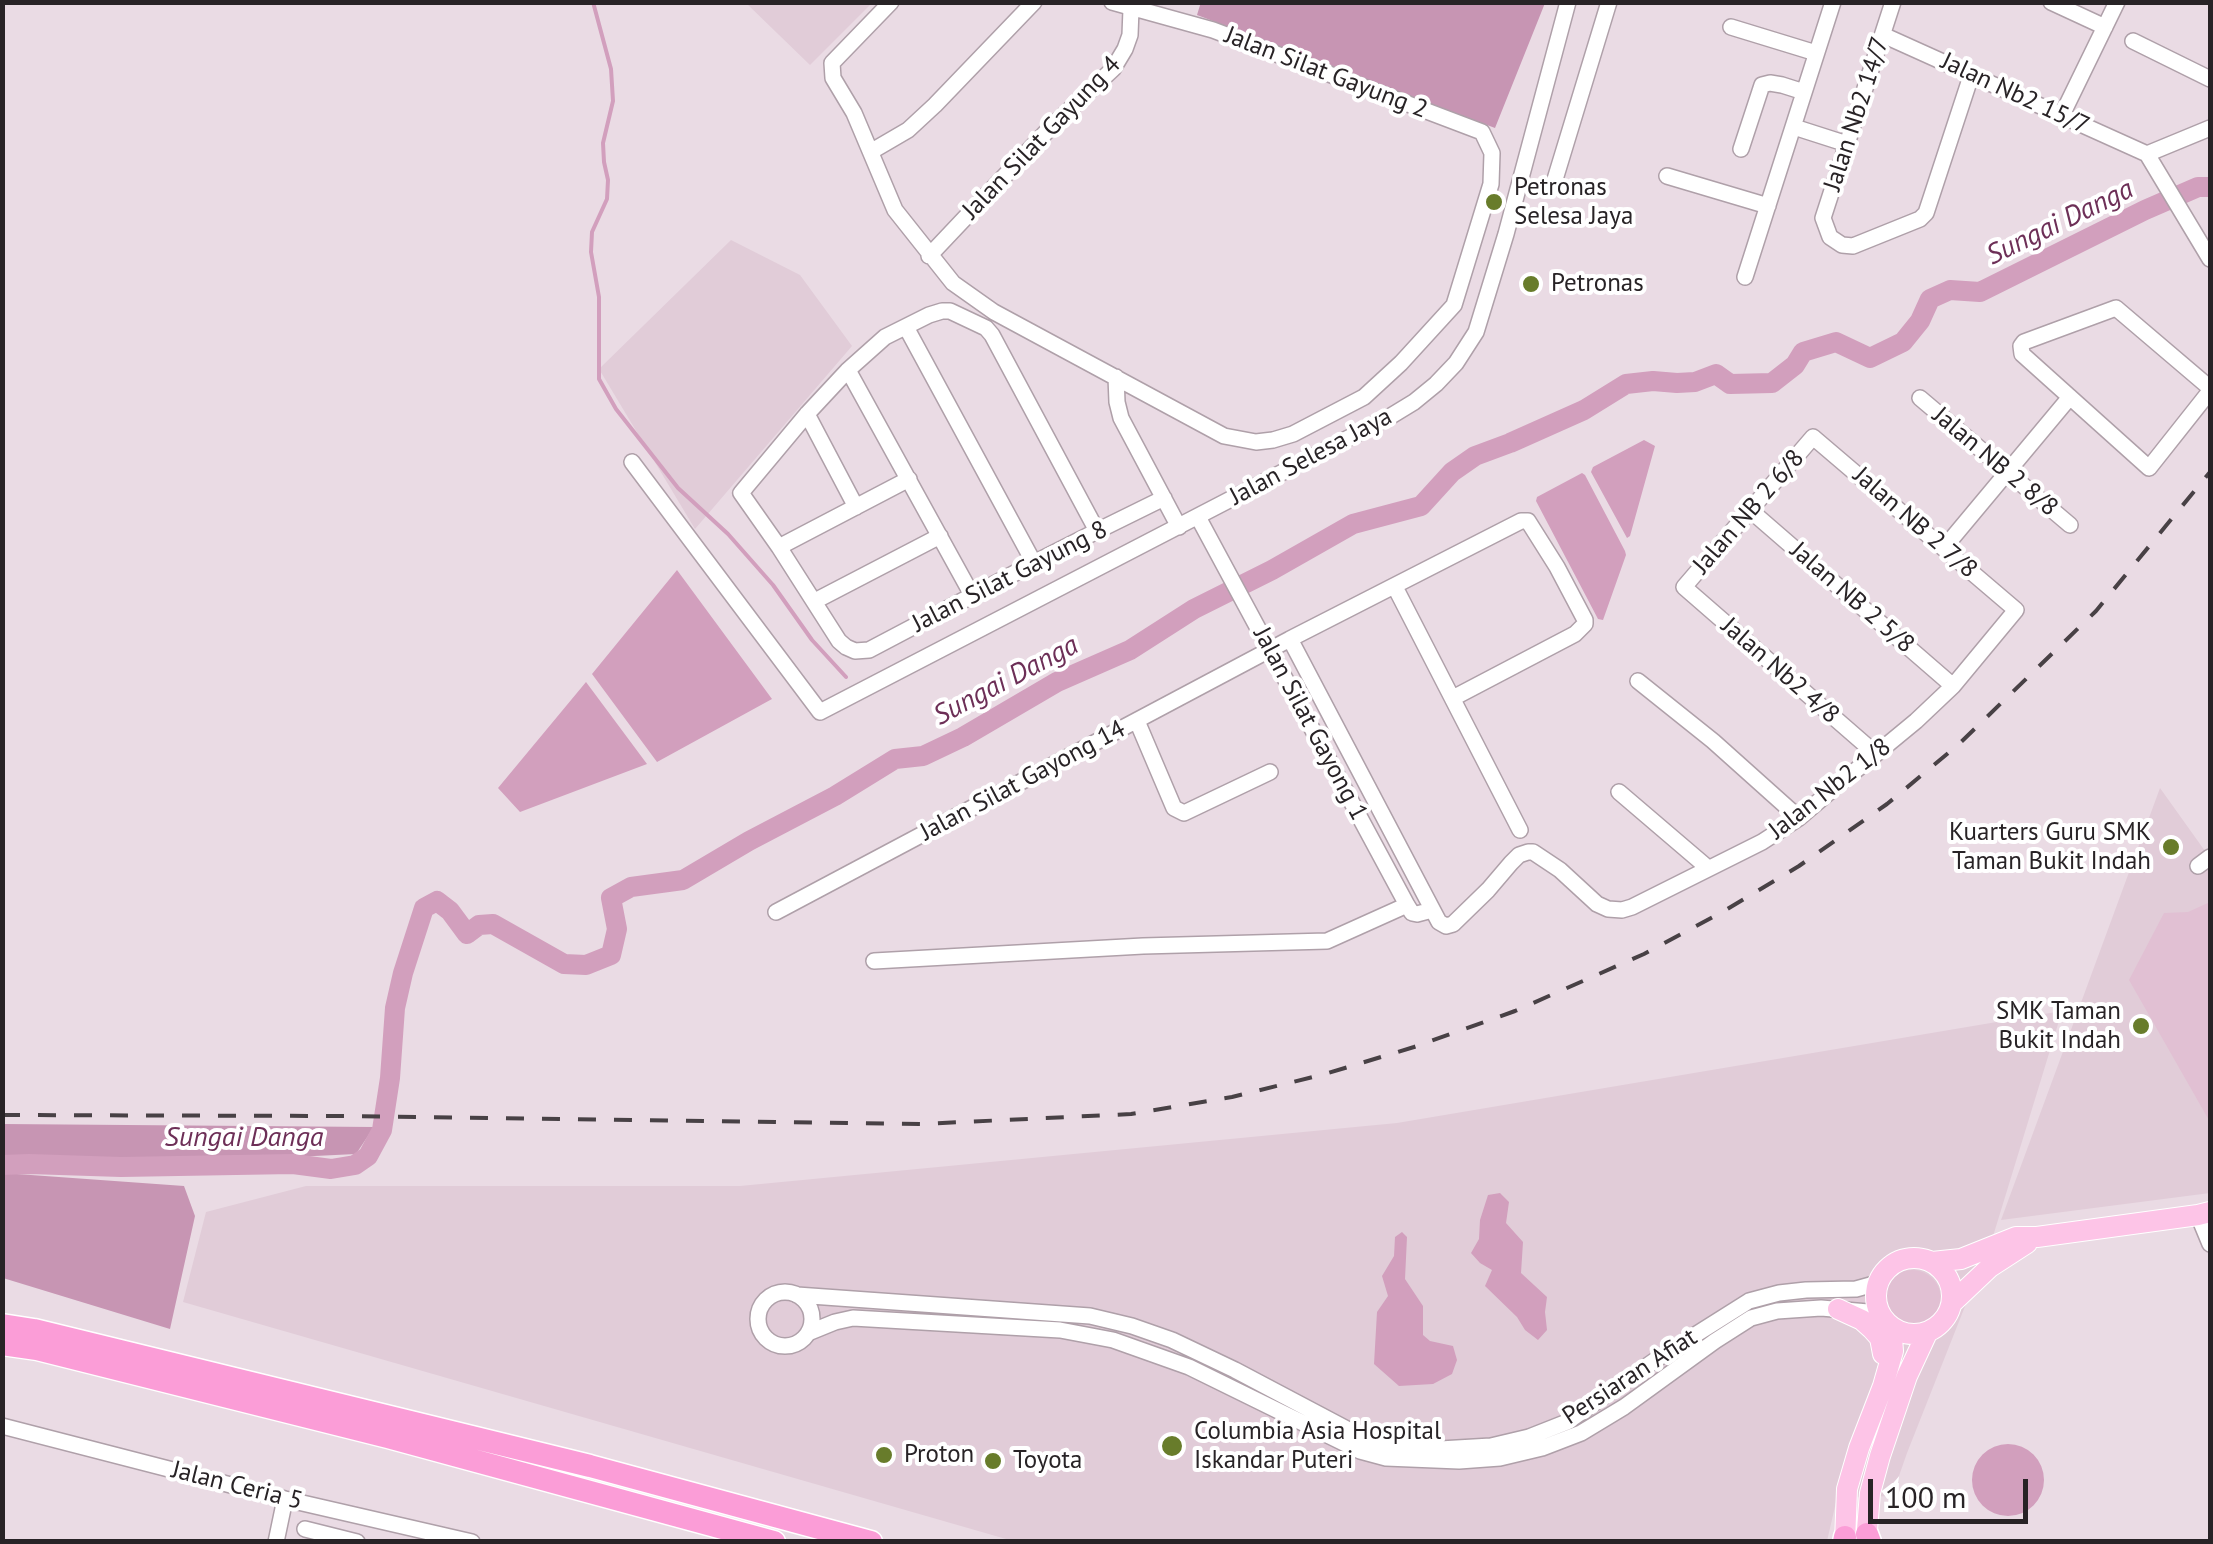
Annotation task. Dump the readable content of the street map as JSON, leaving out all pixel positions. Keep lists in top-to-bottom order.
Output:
{
  "streets": {
    "street": [
      "Jalan Silat Gayung 2",
      "Jalan Nb2 15/7",
      "Jalan Nb2 14/7",
      "Jalan Silat Gayung 4",
      "Jalan Selesa Jaya",
      "Jalan NB 2 8/8",
      "Jalan NB 2 6/8",
      "Jalan NB 2 7/8",
      "Jalan Silat Gayung 8",
      "Jalan NB 2 5/8",
      "Jalan Nb2 4/8",
      "Jalan Silat Gayong 1",
      "Jalan Silat Gayong 14",
      "Jalan Nb2 1/8",
      "Persiaran Afiat",
      "Jalan Ceria 5"
    ]
  },
  "crossings": [
    ["Jalan Silat Gayung 2", "Jalan Silat Gayung 4"],
    ["Jalan Nb2 15/7", "Jalan Nb2 14/7"],
    ["Jalan Selesa Jaya", "Jalan Silat Gayong 1"],
    ["Jalan NB 2 6/8", "Jalan NB 2 7/8"],
    ["Jalan NB 2 6/8", "Jalan NB 2 5/8"],
    ["Jalan NB 2 6/8", "Jalan Nb2 4/8"],
    ["Jalan NB 2 7/8", "Jalan Nb2 1/8"],
    ["Jalan NB 2 5/8", "Jalan Nb2 1/8"],
    ["Jalan Nb2 4/8", "Jalan Nb2 1/8"],
    ["Jalan Silat Gayong 1", "Jalan Silat Gayong 14"]
  ],
  "water": ["Sungai Danga"],
  "places": [
    "Petronas Selesa Jaya",
    "Petronas",
    "Kuarters Guru SMK Taman Bukit Indah",
    "SMK Taman Bukit Indah",
    "Columbia Asia Hospital Iskandar Puteri",
    "Proton",
    "Toyota"
  ],
  "scale_bar": "100 m"
}
